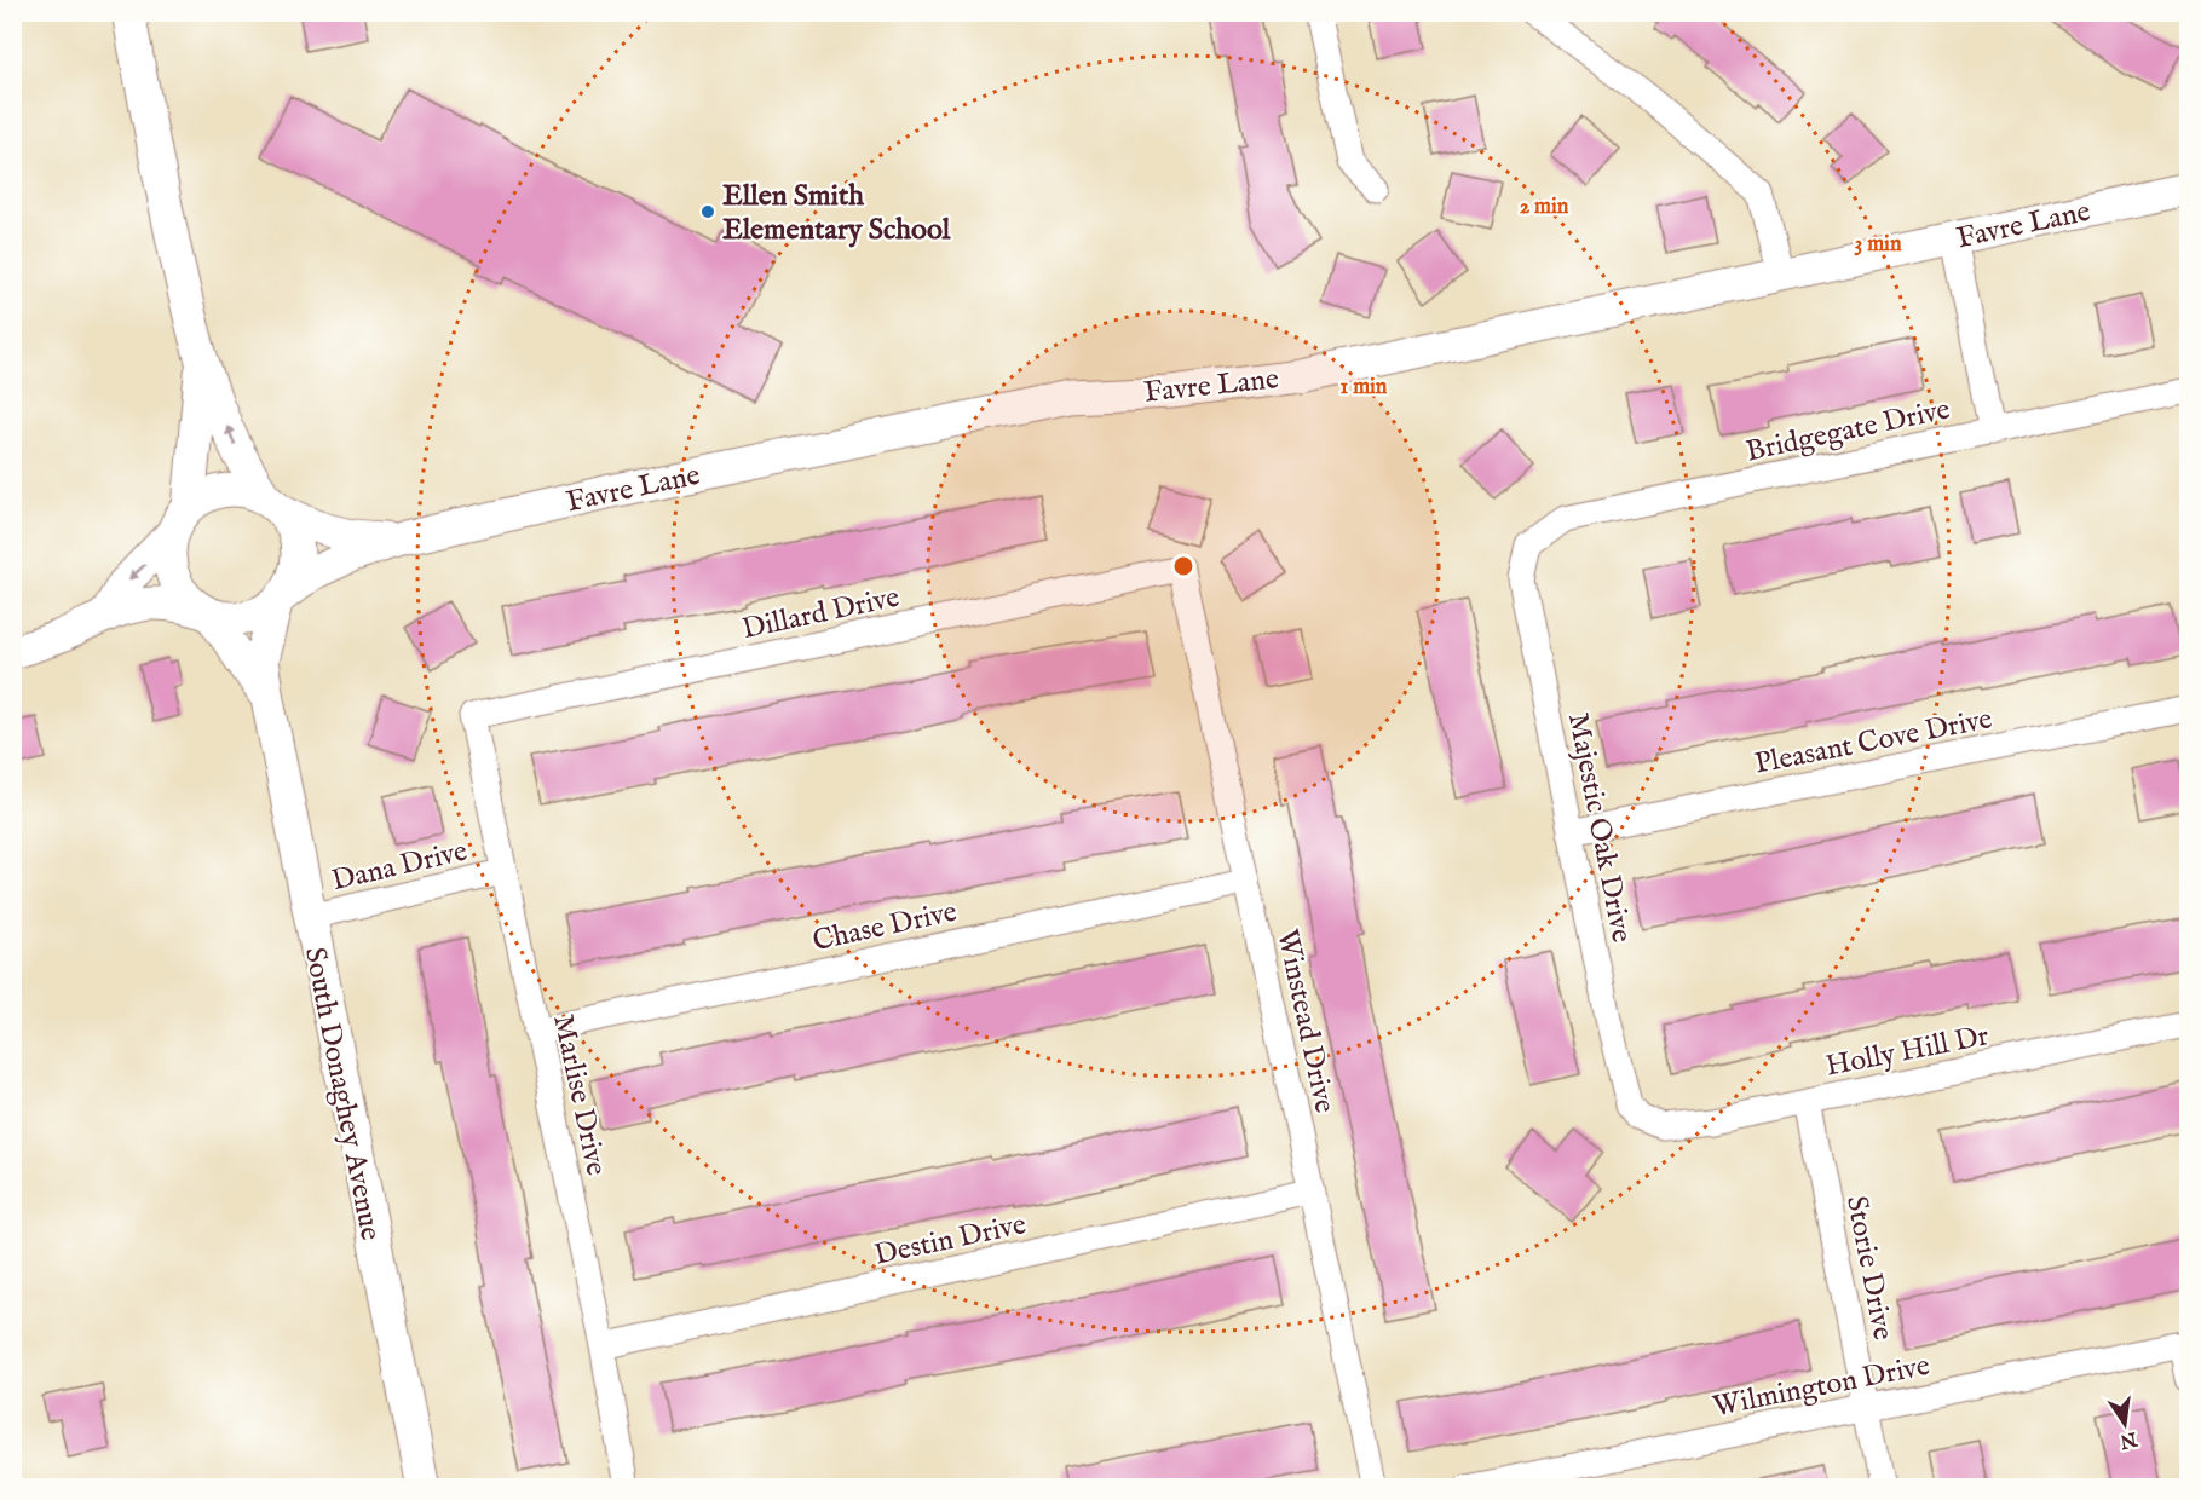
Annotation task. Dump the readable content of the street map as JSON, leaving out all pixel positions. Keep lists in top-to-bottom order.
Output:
{
  "streets": {
    "street": [
      "Favre Lane",
      "Bridgegate Drive",
      "Dillard Drive",
      "Pleasant Cove Drive",
      "Majestic Oak Drive",
      "Dana Drive",
      "Chase Drive",
      "Winstead Drive",
      "Holly Hill Dr",
      "South Donaghey Avenue",
      "Marlise Drive",
      "Destin Drive",
      "Storie Drive",
      "Wilmington Drive"
    ]
  },
  "crossings": [
    ["Favre Lane", "South Donaghey Avenue"],
    ["Bridgegate Drive", "Majestic Oak Drive"],
    ["Dillard Drive", "Winstead Drive"],
    ["Dillard Drive", "Marlise Drive"],
    ["Pleasant Cove Drive", "Majestic Oak Drive"],
    ["Majestic Oak Drive", "Holly Hill Dr"],
    ["Dana Drive", "South Donaghey Avenue"],
    ["Dana Drive", "Marlise Drive"],
    ["Chase Drive", "Winstead Drive"],
    ["Chase Drive", "Marlise Drive"],
    ["Winstead Drive", "Destin Drive"],
    ["Holly Hill Dr", "Storie Drive"],
    ["Marlise Drive", "Destin Drive"],
    ["Storie Drive", "Wilmington Drive"]
  ],
  "places": ["Ellen Smith Elementary School"],
  "north": "bottom",
  "rings": ["2 min", "3 min", "1 min"]
}
